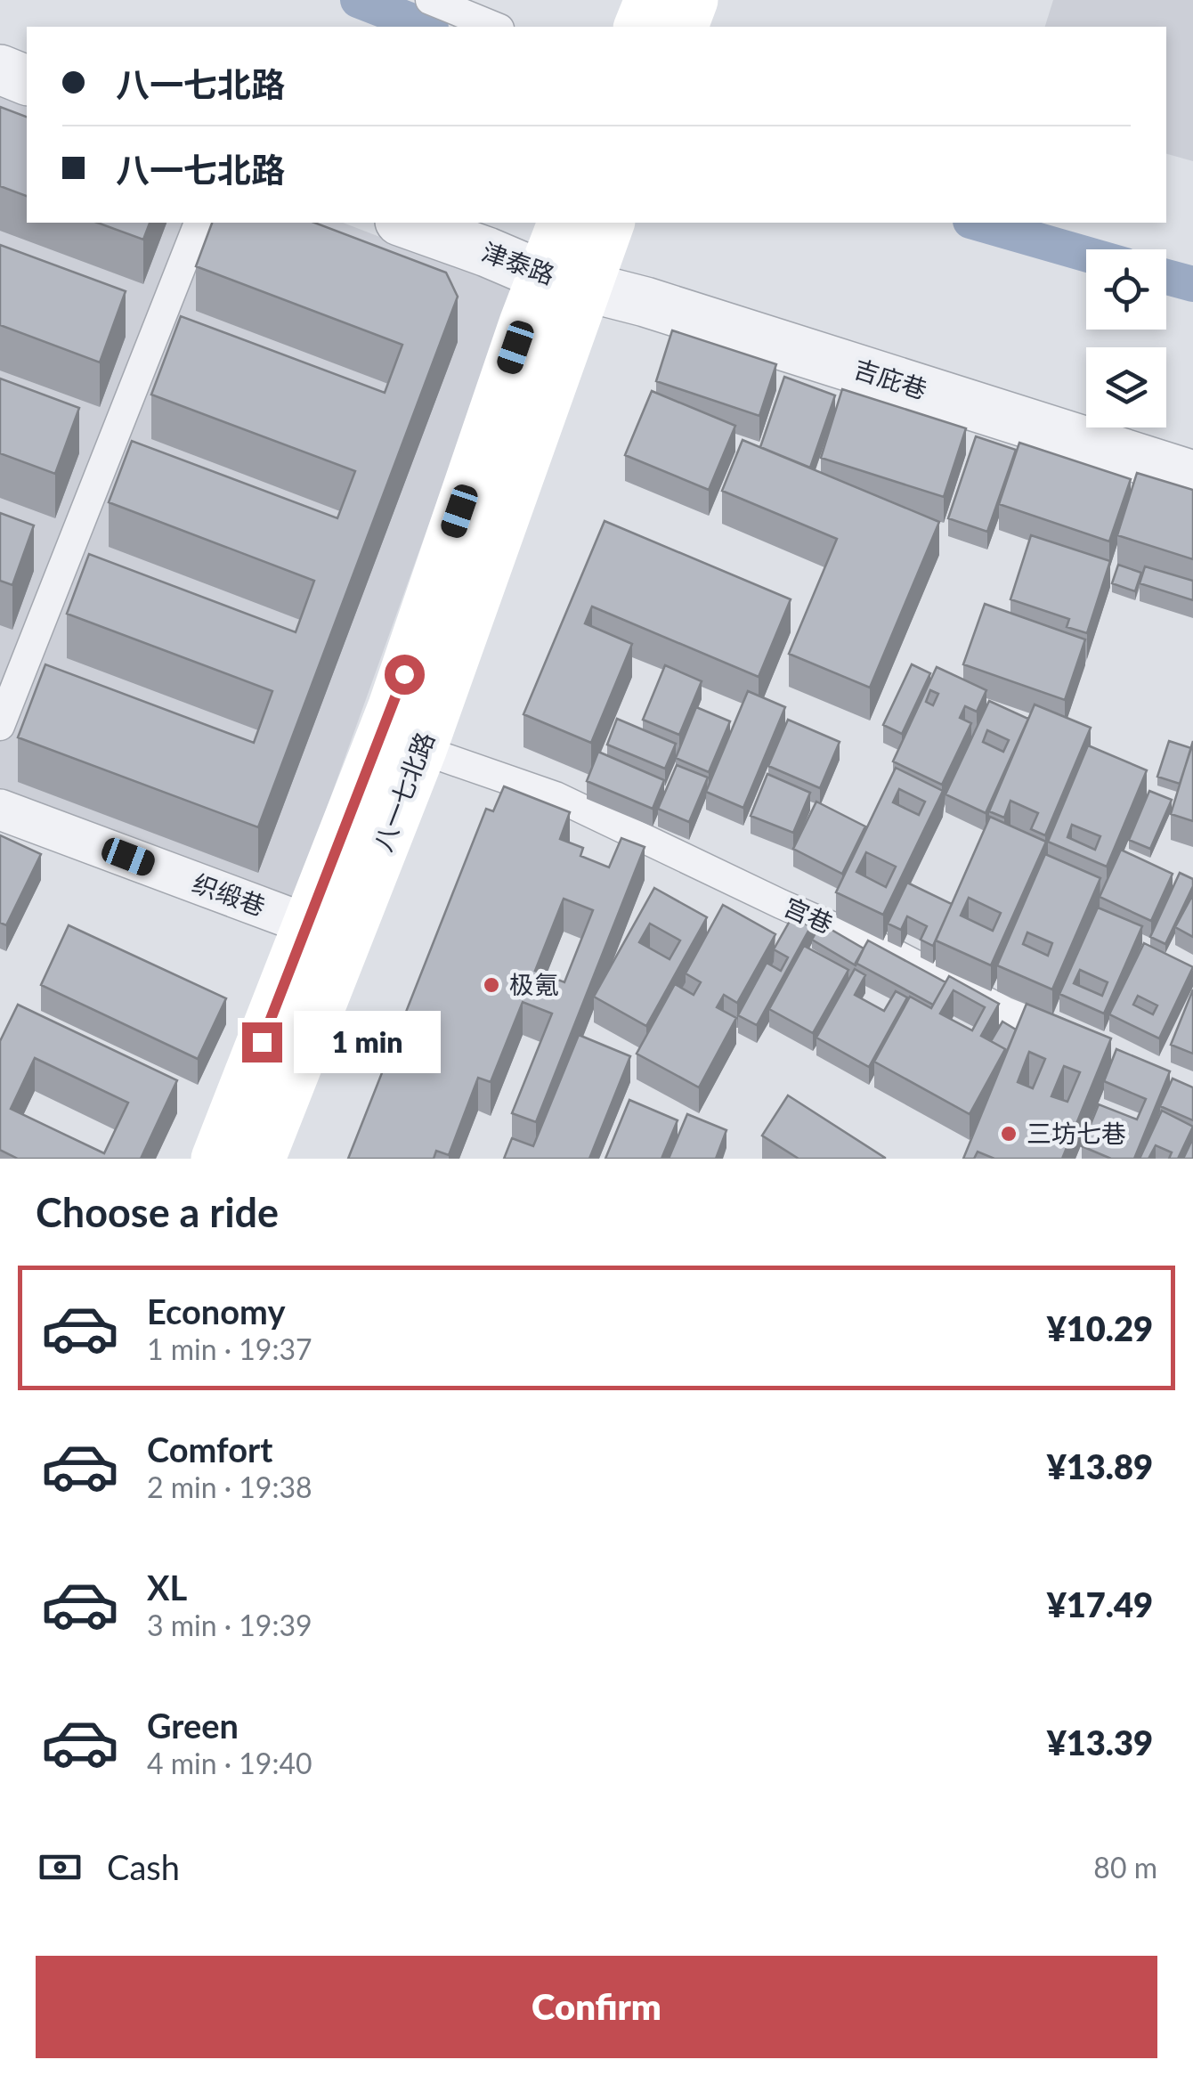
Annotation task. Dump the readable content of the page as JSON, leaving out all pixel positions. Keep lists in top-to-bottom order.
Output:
{
  "streets": {
    "main road": ["八一七北路"],
    "street": [
      "津泰路",
      "吉庇巷",
      "织缎巷",
      "宫巷"
    ]
  },
  "crossings": [
    ["津泰路", "吉庇巷"],
    ["津泰路", "八一七北路"],
    ["吉庇巷", "八一七北路"],
    ["八一七北路", "织缎巷"],
    ["八一七北路", "宫巷"]
  ],
  "places": ["极氪", "三坊七巷"],
  "page": {
    "banner": ["八一七北路", "八一七北路"],
    "bubble": "1 min",
    "heading": "Choose a ride",
    "list": [
      {
        "name": "Economy",
        "note": "1 min · 19:37",
        "value": "¥10.29"
      },
      {
        "name": "Comfort",
        "note": "2 min · 19:38",
        "value": "¥13.89"
      },
      {
        "name": "XL",
        "note": "3 min · 19:39",
        "value": "¥17.49"
      },
      {
        "name": "Green",
        "note": "4 min · 19:40",
        "value": "¥13.39"
      }
    ],
    "pay": ["Cash", "80 m"],
    "buttons": "Confirm"
  }
}
